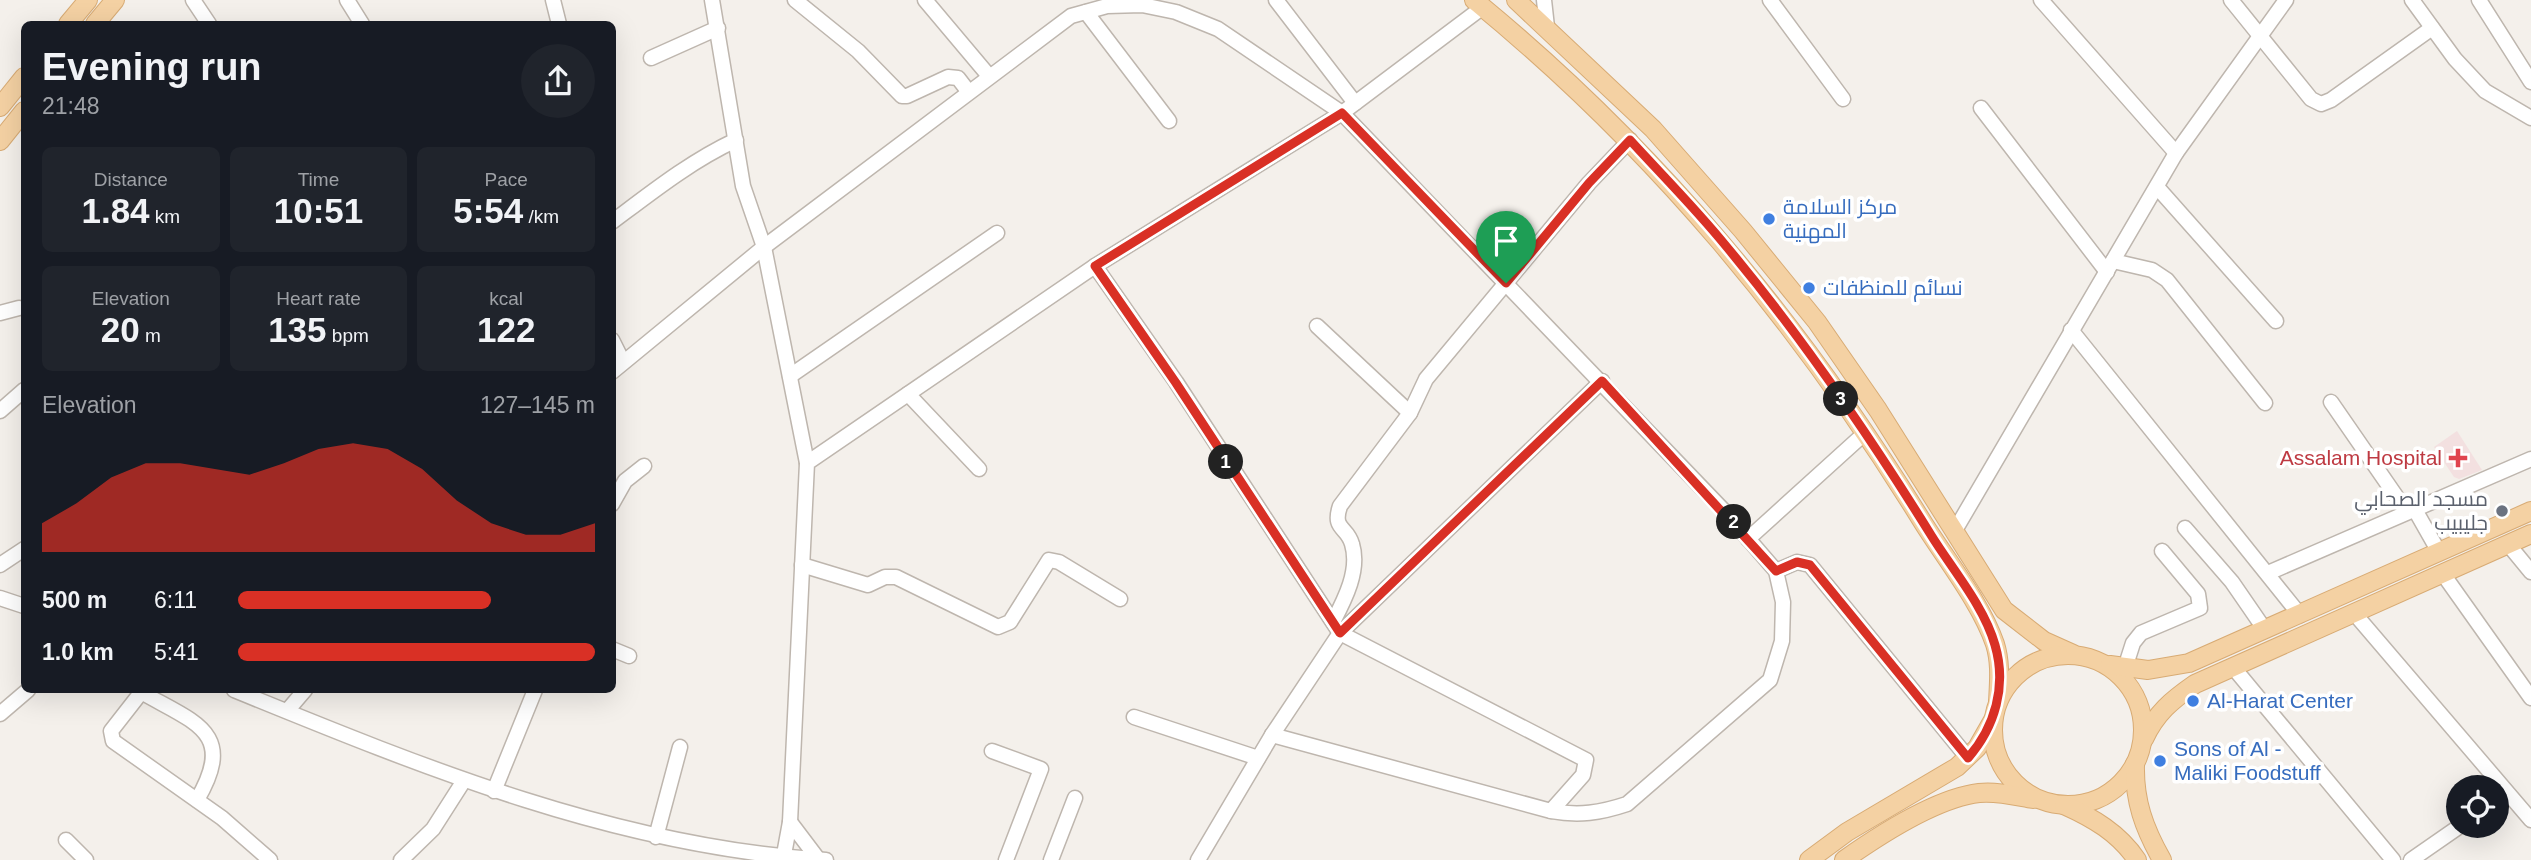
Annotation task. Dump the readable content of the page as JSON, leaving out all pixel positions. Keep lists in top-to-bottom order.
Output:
{
  "places": {
    "other": [
      "مركز السلامة المهنية",
      "نسائم للمنظفات",
      "مسجد الصحابي جليبيب",
      "Al-Harat Center",
      "Sons of Al - Maliki Foodstuff"
    ],
    "health": ["Assalam Hospital"]
  },
  "page": {
    "heading": ["Evening run", "21:48"],
    "stats": [
      ["Distance", "1.84 km"],
      ["Time", "10:51"],
      ["Pace", "5:54 /km"],
      ["Elevation", "20 m"],
      ["Heart rate", "135 bpm"],
      ["kcal", "122"]
    ],
    "chart": ["Elevation", "127–145 m"],
    "pins": ["3", "1", "2"],
    "list": [
      {
        "name": "500 m",
        "note": "6:11"
      },
      {
        "name": "1.0 km",
        "note": "5:41"
      }
    ]
  }
}
